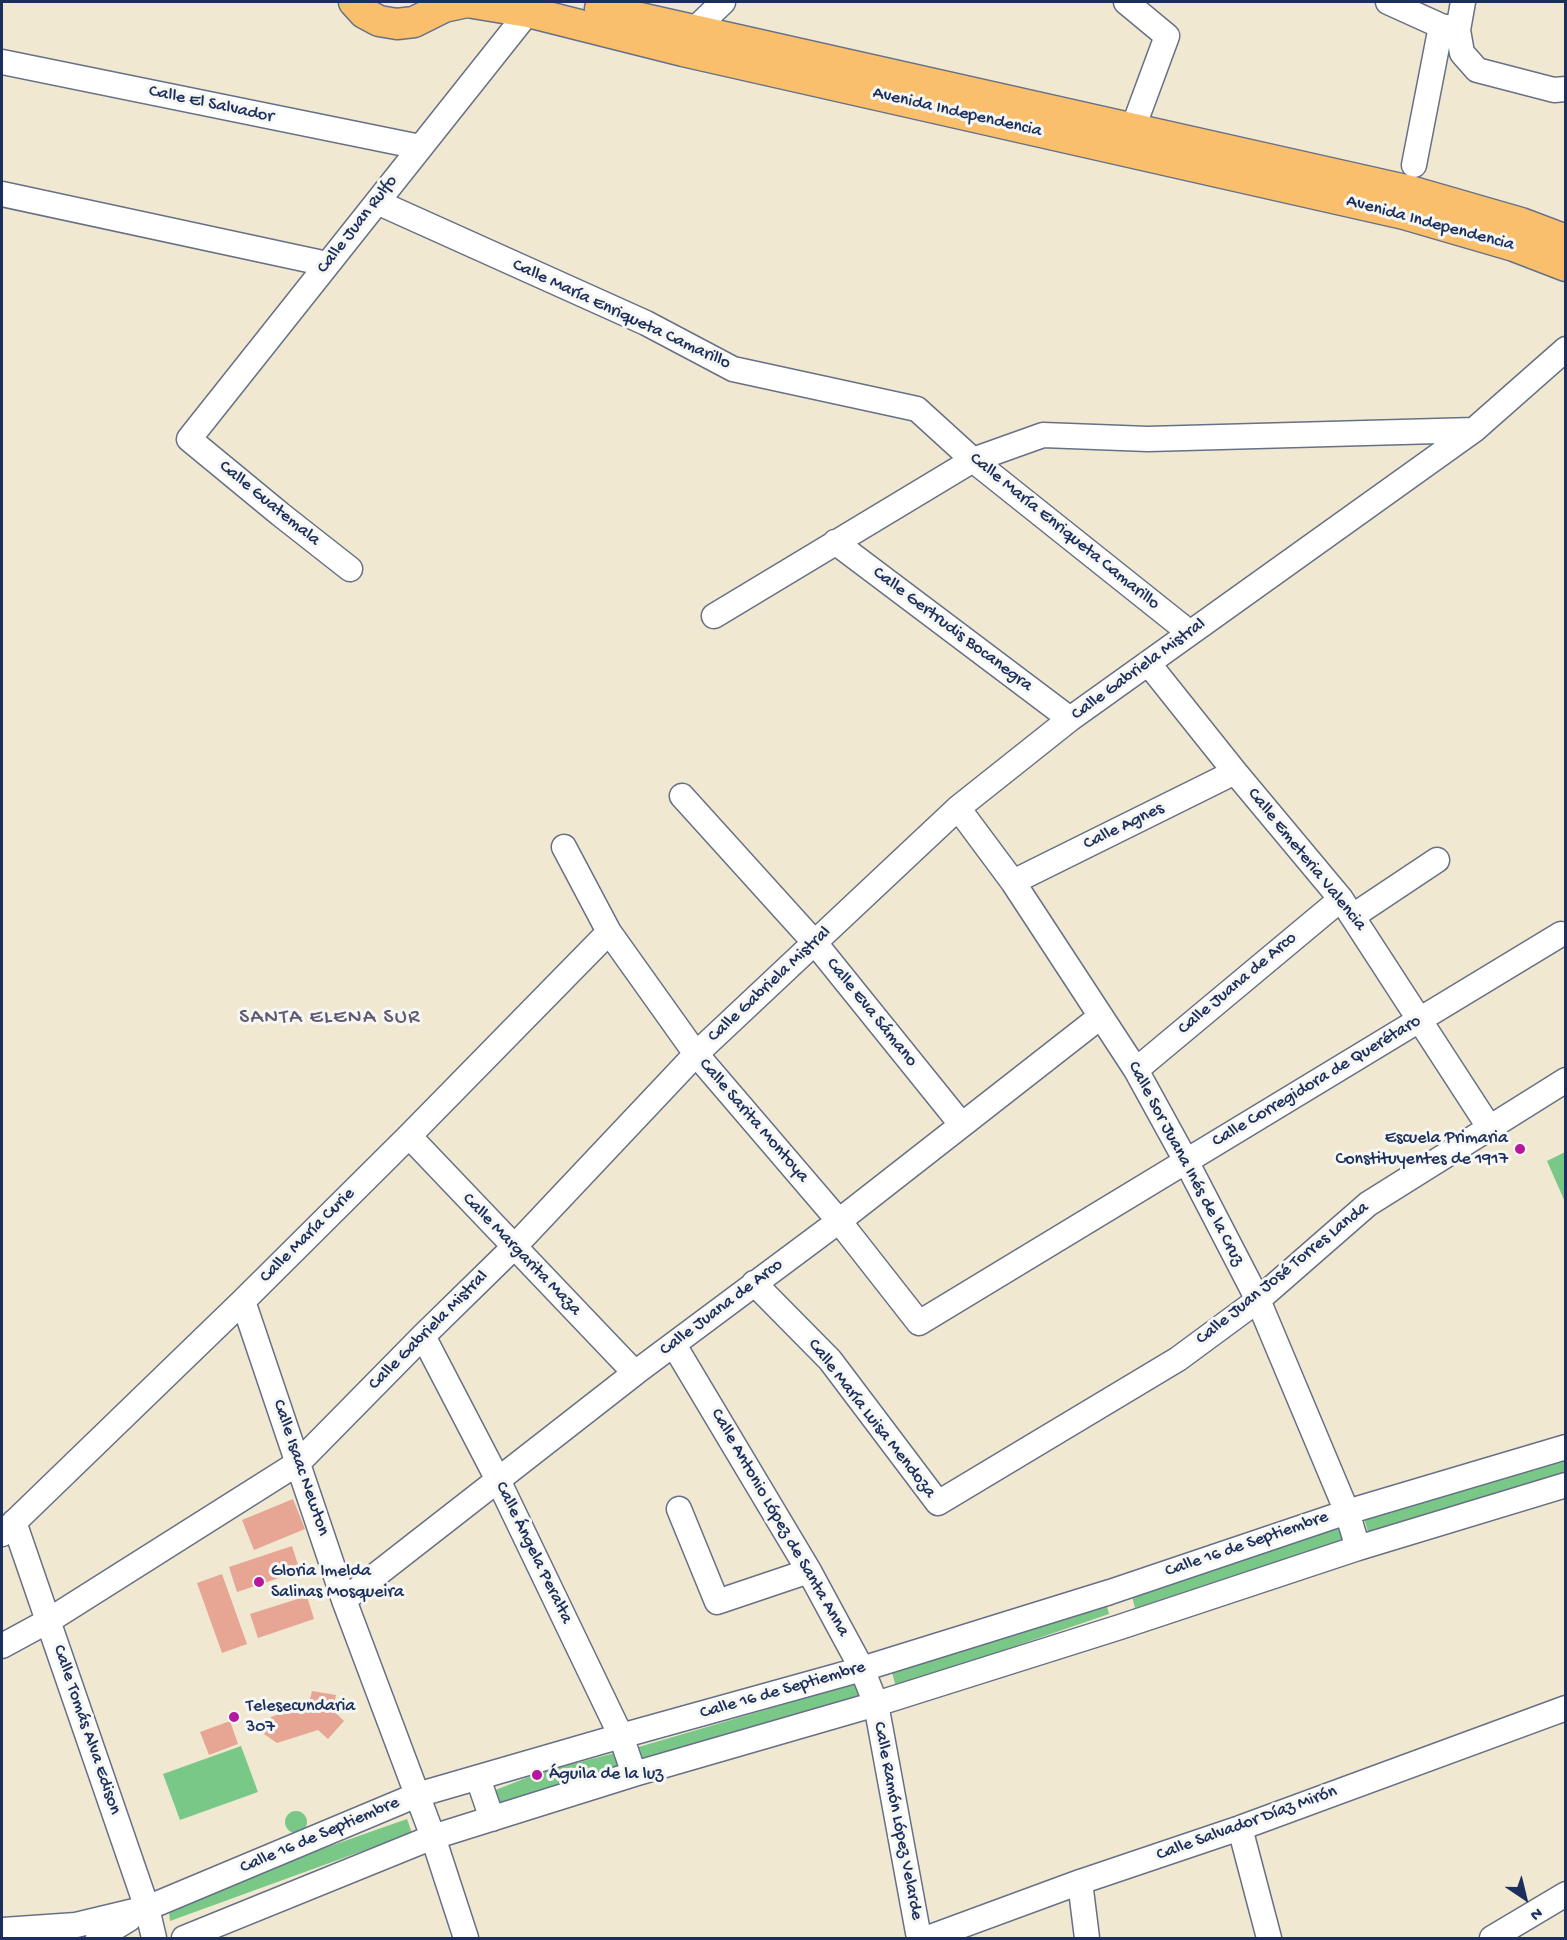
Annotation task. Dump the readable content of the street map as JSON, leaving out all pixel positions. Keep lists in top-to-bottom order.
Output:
{
  "streets": {
    "main road": ["Avenida Independencia"],
    "street": [
      "Calle El Salvador",
      "Calle Juan Rulfo",
      "Calle María Enriqueta Camarillo",
      "Calle Guatemala",
      "Calle Gertrudis Bocanegra",
      "Calle Gabriela Mistral",
      "Calle Agnes",
      "Calle Emeteria Valencia",
      "Calle Juana de Arco",
      "Calle Eva Sámano",
      "Calle Corregidora de Querétaro",
      "Calle Sarita Montoya",
      "Calle Sor Juana Inés de la Cruz",
      "Calle María Curie",
      "Calle Margarita Maza",
      "Calle Juan José Torres Landa",
      "Calle María Luisa Mendoza",
      "Calle Isaac Newton",
      "Calle Antonio López de Santa Anna",
      "Calle 16 de Septiembre",
      "Calle Ángela Peralta",
      "Calle Tomás Alva Edison",
      "Calle Ramón López Velarde",
      "Calle Salvador Díaz Mirón"
    ]
  },
  "crossings": [
    ["Calle El Salvador", "Calle Juan Rulfo"],
    ["Avenida Independencia", "Calle Juan Rulfo"],
    ["Calle Juan Rulfo", "Calle María Enriqueta Camarillo"],
    ["Calle Juan Rulfo", "Calle Guatemala"],
    ["Calle María Enriqueta Camarillo", "Calle Gabriela Mistral"],
    ["Calle Gertrudis Bocanegra", "Calle Gabriela Mistral"],
    ["Calle Gabriela Mistral", "Calle Emeteria Valencia"],
    ["Calle Gabriela Mistral", "Calle Eva Sámano"],
    ["Calle Gabriela Mistral", "Calle Sarita Montoya"],
    ["Calle Gabriela Mistral", "Calle Sor Juana Inés de la Cruz"],
    ["Calle Gabriela Mistral", "Calle Margarita Maza"],
    ["Calle Gabriela Mistral", "Calle Isaac Newton"],
    ["Calle Gabriela Mistral", "Calle Ángela Peralta"],
    ["Calle Gabriela Mistral", "Calle Tomás Alva Edison"],
    ["Calle Agnes", "Calle Emeteria Valencia"],
    ["Calle Agnes", "Calle Sor Juana Inés de la Cruz"],
    ["Calle Emeteria Valencia", "Calle Juana de Arco"],
    ["Calle Emeteria Valencia", "Calle Corregidora de Querétaro"],
    ["Calle Emeteria Valencia", "Calle Juan José Torres Landa"],
    ["Calle Juana de Arco", "Calle Eva Sámano"],
    ["Calle Juana de Arco", "Calle Sarita Montoya"],
    ["Calle Juana de Arco", "Calle Sor Juana Inés de la Cruz"],
    ["Calle Juana de Arco", "Calle Margarita Maza"],
    ["Calle Juana de Arco", "Calle María Luisa Mendoza"],
    ["Calle Juana de Arco", "Calle Isaac Newton"],
    ["Calle Juana de Arco", "Calle Antonio López de Santa Anna"],
    ["Calle Juana de Arco", "Calle Ángela Peralta"],
    ["Calle Corregidora de Querétaro", "Calle Sarita Montoya"],
    ["Calle Corregidora de Querétaro", "Calle Sor Juana Inés de la Cruz"],
    ["Calle Sarita Montoya", "Calle María Curie"],
    ["Calle Sor Juana Inés de la Cruz", "Calle Juan José Torres Landa"],
    ["Calle Sor Juana Inés de la Cruz", "Calle 16 de Septiembre"],
    ["Calle María Curie", "Calle Margarita Maza"],
    ["Calle María Curie", "Calle Isaac Newton"],
    ["Calle María Curie", "Calle Tomás Alva Edison"],
    ["Calle Juan José Torres Landa", "Calle María Luisa Mendoza"],
    ["Calle Isaac Newton", "Calle 16 de Septiembre"],
    ["Calle Antonio López de Santa Anna", "Calle 16 de Septiembre"],
    ["Calle Antonio López de Santa Anna", "Calle Ramón López Velarde"],
    ["Calle 16 de Septiembre", "Calle Ángela Peralta"],
    ["Calle 16 de Septiembre", "Calle Tomás Alva Edison"],
    ["Calle 16 de Septiembre", "Calle Ramón López Velarde"]
  ],
  "districts": ["SANTA ELENA SUR"],
  "places": [
    "Escuela Primaria Constituyentes de 1917",
    "Gloria Imelda Salinas Mosqueira",
    "Telesecundaria 307",
    "Águila de la luz"
  ],
  "north": "bottom right"
}
